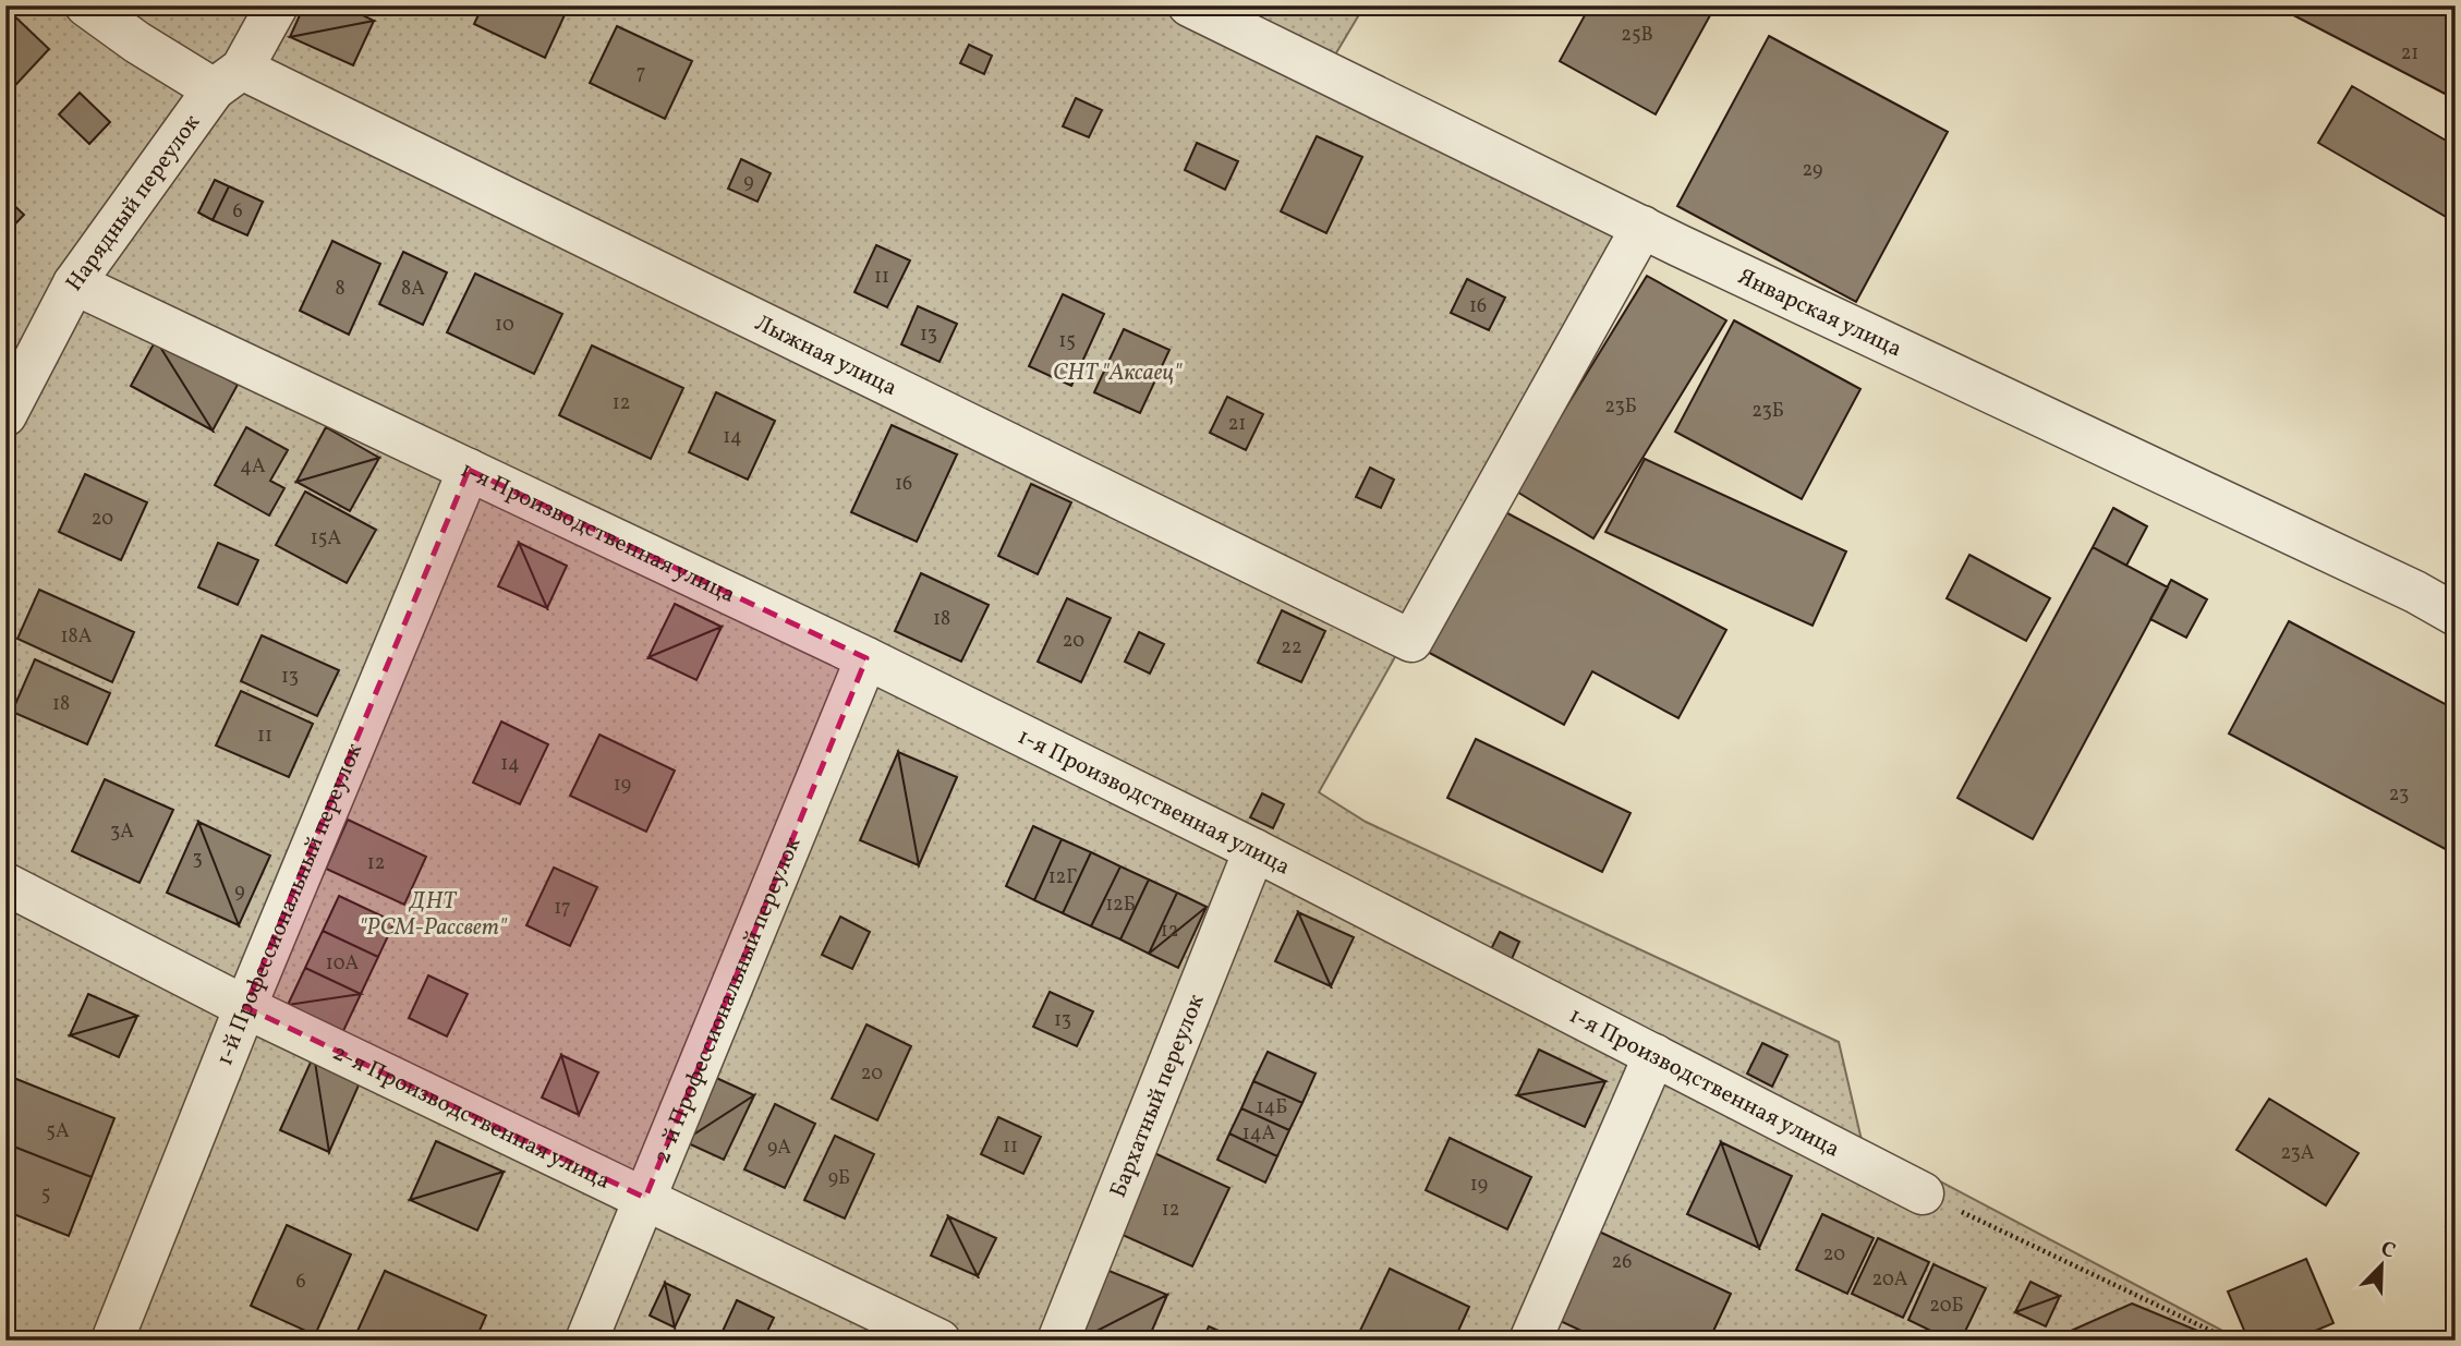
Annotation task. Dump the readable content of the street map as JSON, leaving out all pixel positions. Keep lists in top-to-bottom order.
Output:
{
  "streets": {
    "street": [
      "Нарядный переулок",
      "Январская улица",
      "Лыжная улица",
      "1-я Производственная улица",
      "1-й Профессиональный переулок",
      "2-й Профессиональный переулок",
      "Бархатный переулок",
      "2-я Производственная улица"
    ]
  },
  "crossings": [
    ["Нарядный переулок", "Лыжная улица"],
    ["Нарядный переулок", "1-я Производственная улица"],
    ["Январская улица", "Лыжная улица"],
    ["1-я Производственная улица", "1-й Профессиональный переулок"],
    ["1-я Производственная улица", "2-й Профессиональный переулок"],
    ["1-я Производственная улица", "Бархатный переулок"],
    ["1-й Профессиональный переулок", "2-я Производственная улица"],
    ["2-й Профессиональный переулок", "2-я Производственная улица"]
  ],
  "parks": ["СНТ \"Аксаец\"", "ДНТ \"РСМ-Рассвет\""],
  "house_numbers": [
    "25В",
    "21",
    "7",
    "29",
    "9",
    "6",
    "11",
    "8",
    "8А",
    "16",
    "10",
    "13",
    "15",
    "12",
    "23Б",
    "23Б",
    "21",
    "14",
    "4А",
    "16",
    "20",
    "15А",
    "18",
    "18А",
    "20",
    "22",
    "13",
    "18",
    "11",
    "14",
    "19",
    "23",
    "3А",
    "3",
    "12",
    "12Г",
    "9",
    "12Б",
    "17",
    "12",
    "10А",
    "13",
    "20",
    "14Б",
    "5А",
    "14А",
    "11",
    "9А",
    "23А",
    "9Б",
    "19",
    "5",
    "12",
    "20",
    "26",
    "20А",
    "6",
    "20Б"
  ],
  "north": "top right"
}
